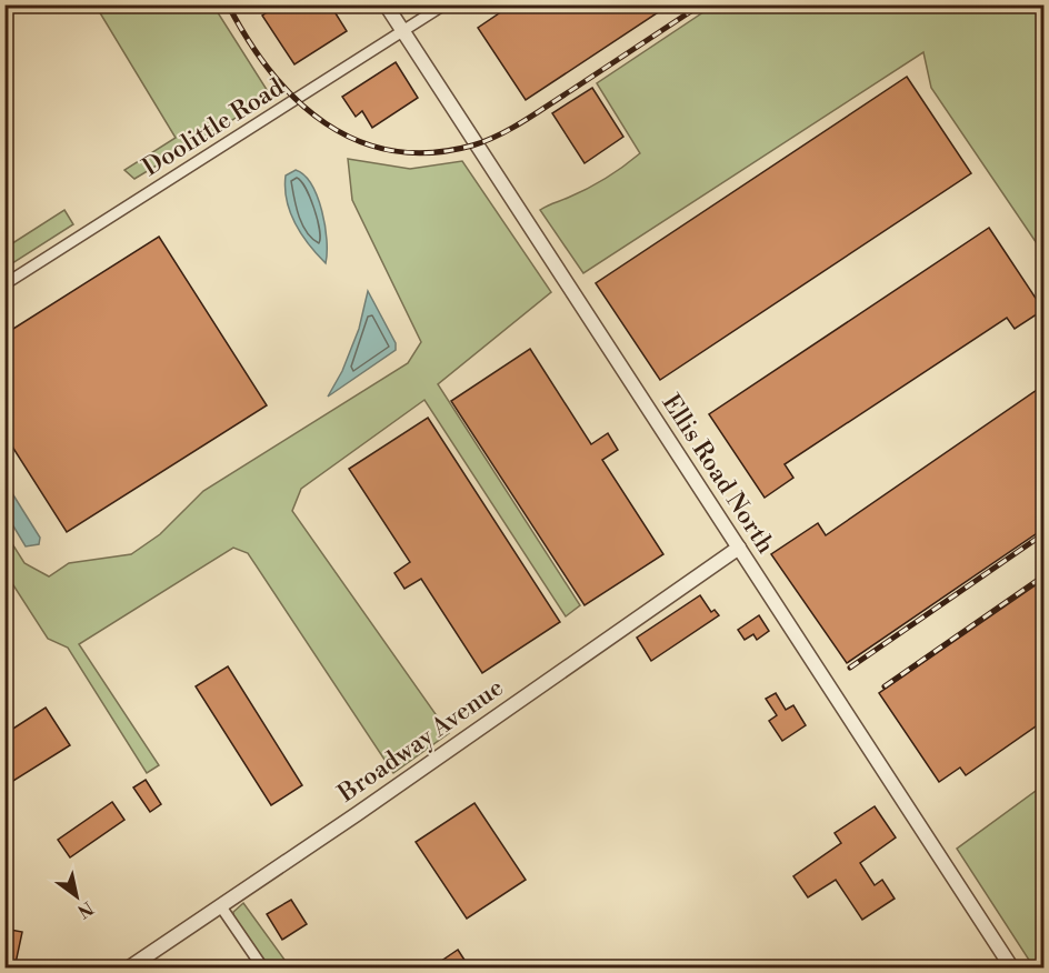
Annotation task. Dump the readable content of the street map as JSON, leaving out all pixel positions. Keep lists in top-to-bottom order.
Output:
{
  "streets": {
    "street": ["Doolittle Road", "Ellis Road North", "Broadway Avenue"]
  },
  "crossings": [
    ["Doolittle Road", "Ellis Road North"],
    ["Ellis Road North", "Broadway Avenue"]
  ],
  "north": "bottom right"
}
